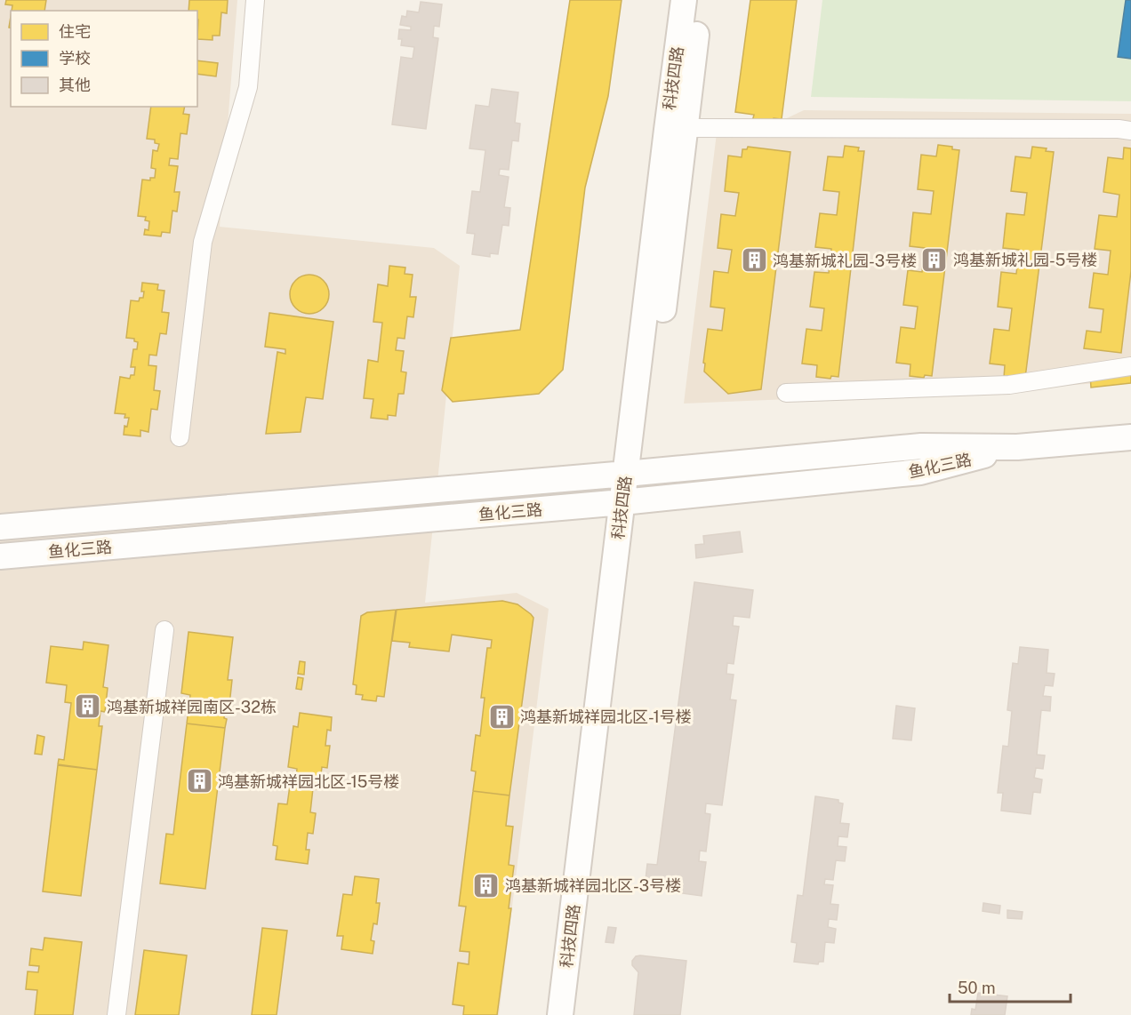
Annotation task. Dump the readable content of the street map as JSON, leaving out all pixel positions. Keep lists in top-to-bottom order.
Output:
{
  "streets": {
    "street": ["科技四路", "鱼化三路"]
  },
  "crossings": [
    ["科技四路", "鱼化三路"]
  ],
  "places": {
    "building": [
      "鸿基新城礼园-5号楼",
      "鸿基新城礼园-3号楼",
      "鸿基新城祥园南区-32栋",
      "鸿基新城祥园北区-1号楼",
      "鸿基新城祥园北区-15号楼",
      "鸿基新城祥园北区-3号楼"
    ]
  },
  "legend": ["住宅", "学校", "其他"],
  "scale_bar": "50 m"
}
